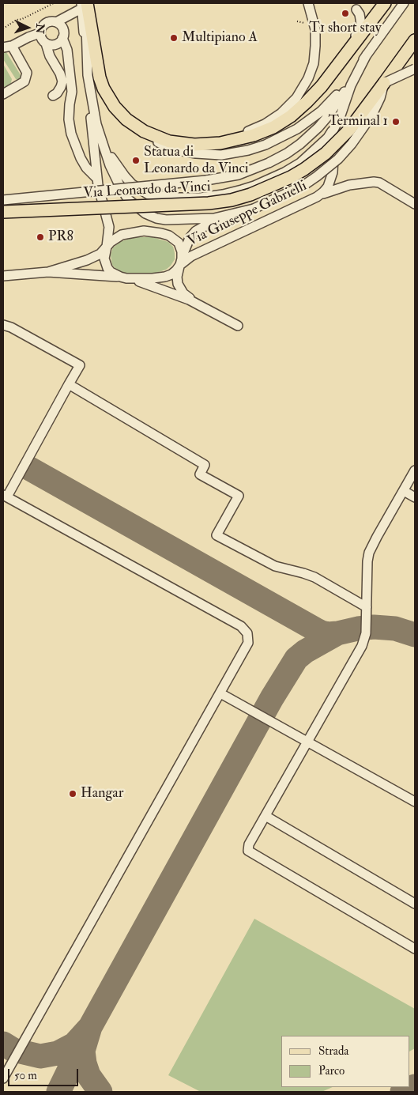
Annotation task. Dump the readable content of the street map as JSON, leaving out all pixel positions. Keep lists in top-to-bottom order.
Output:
{
  "streets": {
    "main road": ["Via Leonardo da Vinci"],
    "street": ["Via Giuseppe Gabrielli"]
  },
  "places": [
    "T1 short stay",
    "Multipiano A",
    "Terminal 1",
    "Statua di Leonardo da Vinci",
    "PR8",
    "Hangar"
  ],
  "legend": ["Strada", "Parco"],
  "scale_bar": "50 m",
  "north": "right"
}
